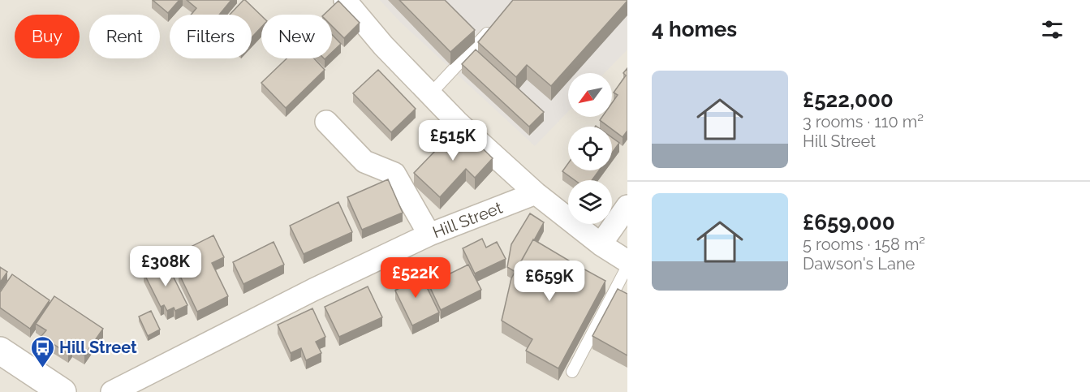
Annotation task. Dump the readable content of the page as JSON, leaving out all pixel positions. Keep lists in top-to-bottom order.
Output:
{
  "streets": {
    "street": ["Hill Street"]
  },
  "places": {
    "bus stop": ["Hill Street"]
  },
  "north": "bottom left",
  "page": {
    "heading": "4 homes",
    "chip": [
      "Buy",
      "Rent",
      "Filters",
      "New"
    ],
    "list": [
      {
        "name": "£522,000",
        "note": "3 rooms · 110 m² · Hill Street"
      },
      {
        "name": "£659,000",
        "note": "5 rooms · 158 m² · Dawson's Lane"
      }
    ],
    "price": [
      "£515K",
      "£308K",
      "£522K",
      "£659K"
    ]
  }
}
